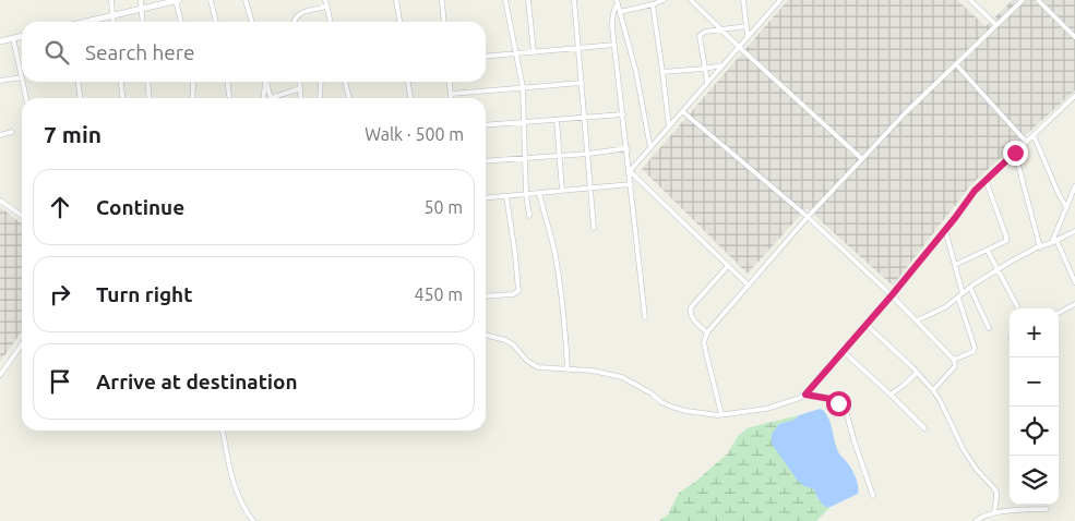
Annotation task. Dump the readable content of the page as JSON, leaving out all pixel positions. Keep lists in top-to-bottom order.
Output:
{
  "page": {
    "search": "Search here",
    "heading": ["7 min", "Walk · 500 m"],
    "list": [
      ["Continue", "50 m"],
      ["Turn right", "450 m"],
      "Arrive at destination"
    ],
    "map_buttons": ["+", "−"]
  }
}
